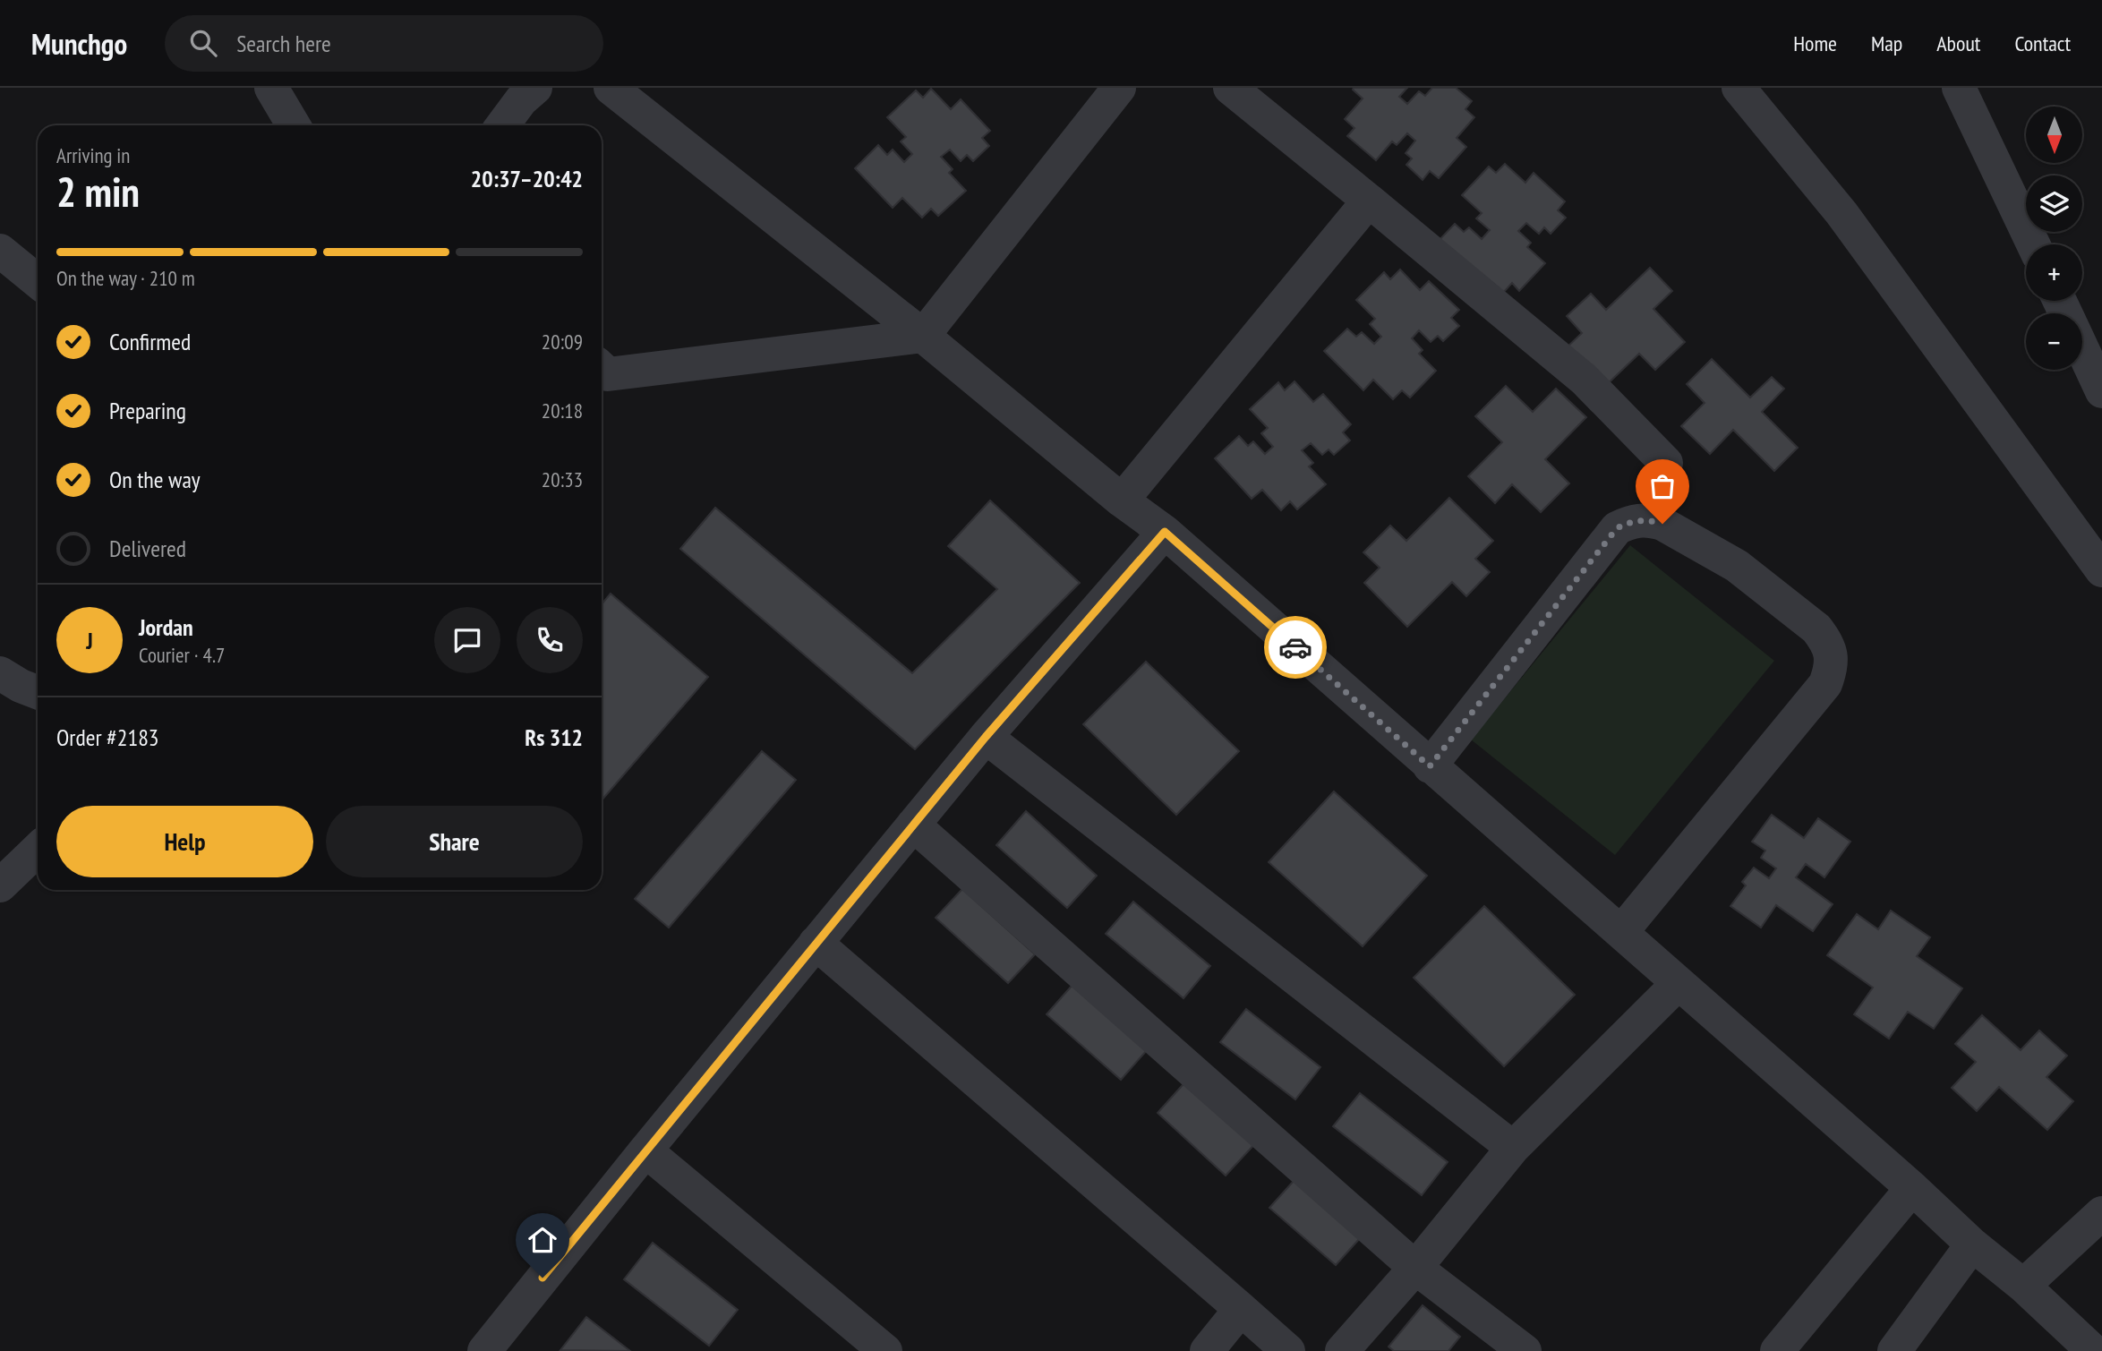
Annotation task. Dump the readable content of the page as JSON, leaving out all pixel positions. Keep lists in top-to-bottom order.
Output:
{
  "north": "bottom",
  "page": {
    "header": "Munchgo",
    "search": "Search here",
    "nav": [
      "Home",
      "Map",
      "About",
      "Contact"
    ],
    "map_buttons": ["+", "−"],
    "heading": ["2 min", "Arriving in", "20:37–20:42"],
    "panel": [
      "Jordan",
      "Courier · 4.7",
      "Order #2183",
      "Rs 312"
    ],
    "bar": "On the way · 210 m",
    "list": [
      ["Confirmed", "20:09"],
      ["Preparing", "20:18"],
      ["On the way", "20:33"],
      "Delivered"
    ],
    "round": "J",
    "buttons": ["Help", "Share"]
  }
}
